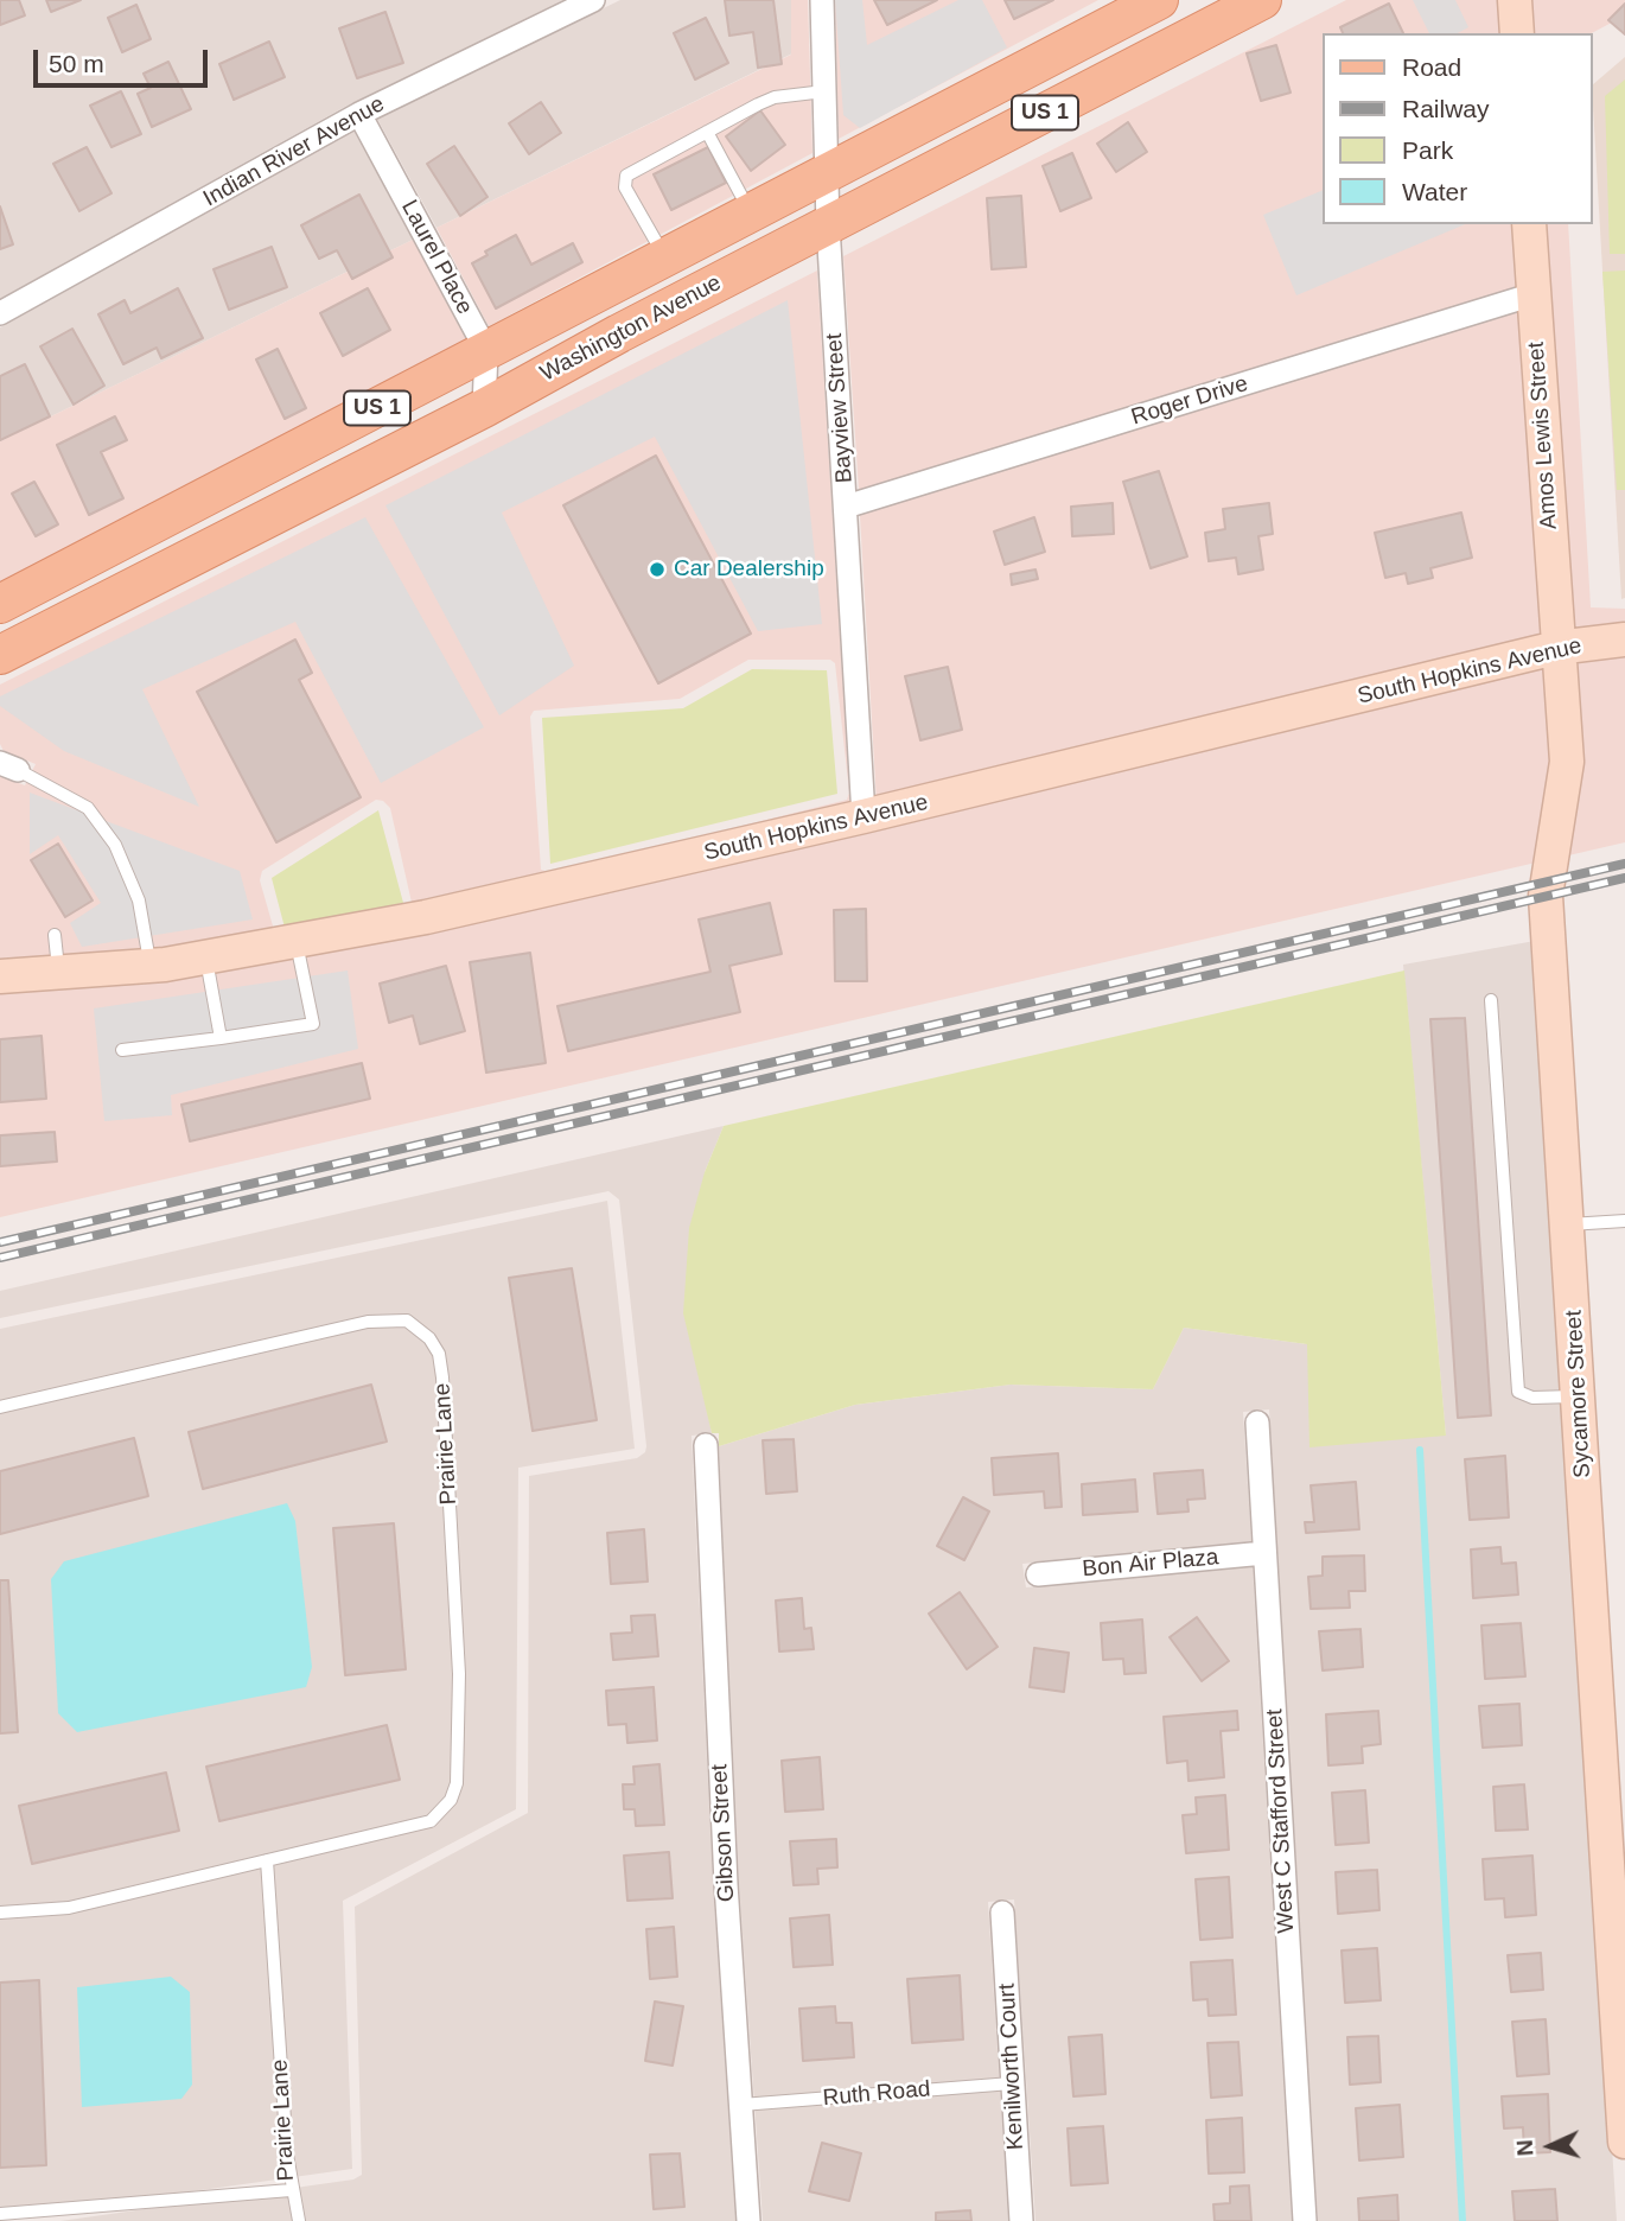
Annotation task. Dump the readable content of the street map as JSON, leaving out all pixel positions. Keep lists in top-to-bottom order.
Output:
{
  "streets": {
    "main road": ["US 1", "Washington Avenue"],
    "street": [
      "Indian River Avenue",
      "Laurel Place",
      "Roger Drive",
      "Bayview Street",
      "Amos Lewis Street",
      "South Hopkins Avenue",
      "Sycamore Street",
      "Bon Air Plaza",
      "West C Stafford Street",
      "Gibson Street",
      "Kenilworth Court"
    ],
    "lane": ["Prairie Lane", "Ruth Road"]
  },
  "crossings": [
    ["Indian River Avenue", "Laurel Place"],
    ["Laurel Place", "Washington Avenue"],
    ["Washington Avenue", "Bayview Street"],
    ["Roger Drive", "Bayview Street"],
    ["Roger Drive", "Amos Lewis Street"],
    ["Bayview Street", "South Hopkins Avenue"],
    ["Amos Lewis Street", "South Hopkins Avenue"],
    ["Amos Lewis Street", "Sycamore Street"],
    ["South Hopkins Avenue", "Sycamore Street"],
    ["Bon Air Plaza", "West C Stafford Street"],
    ["Gibson Street", "Ruth Road"],
    ["Kenilworth Court", "Ruth Road"]
  ],
  "places": ["Car Dealership"],
  "legend": [
    "Road",
    "Railway",
    "Park",
    "Water"
  ],
  "scale_bar": "50 m",
  "north": "left"
}
